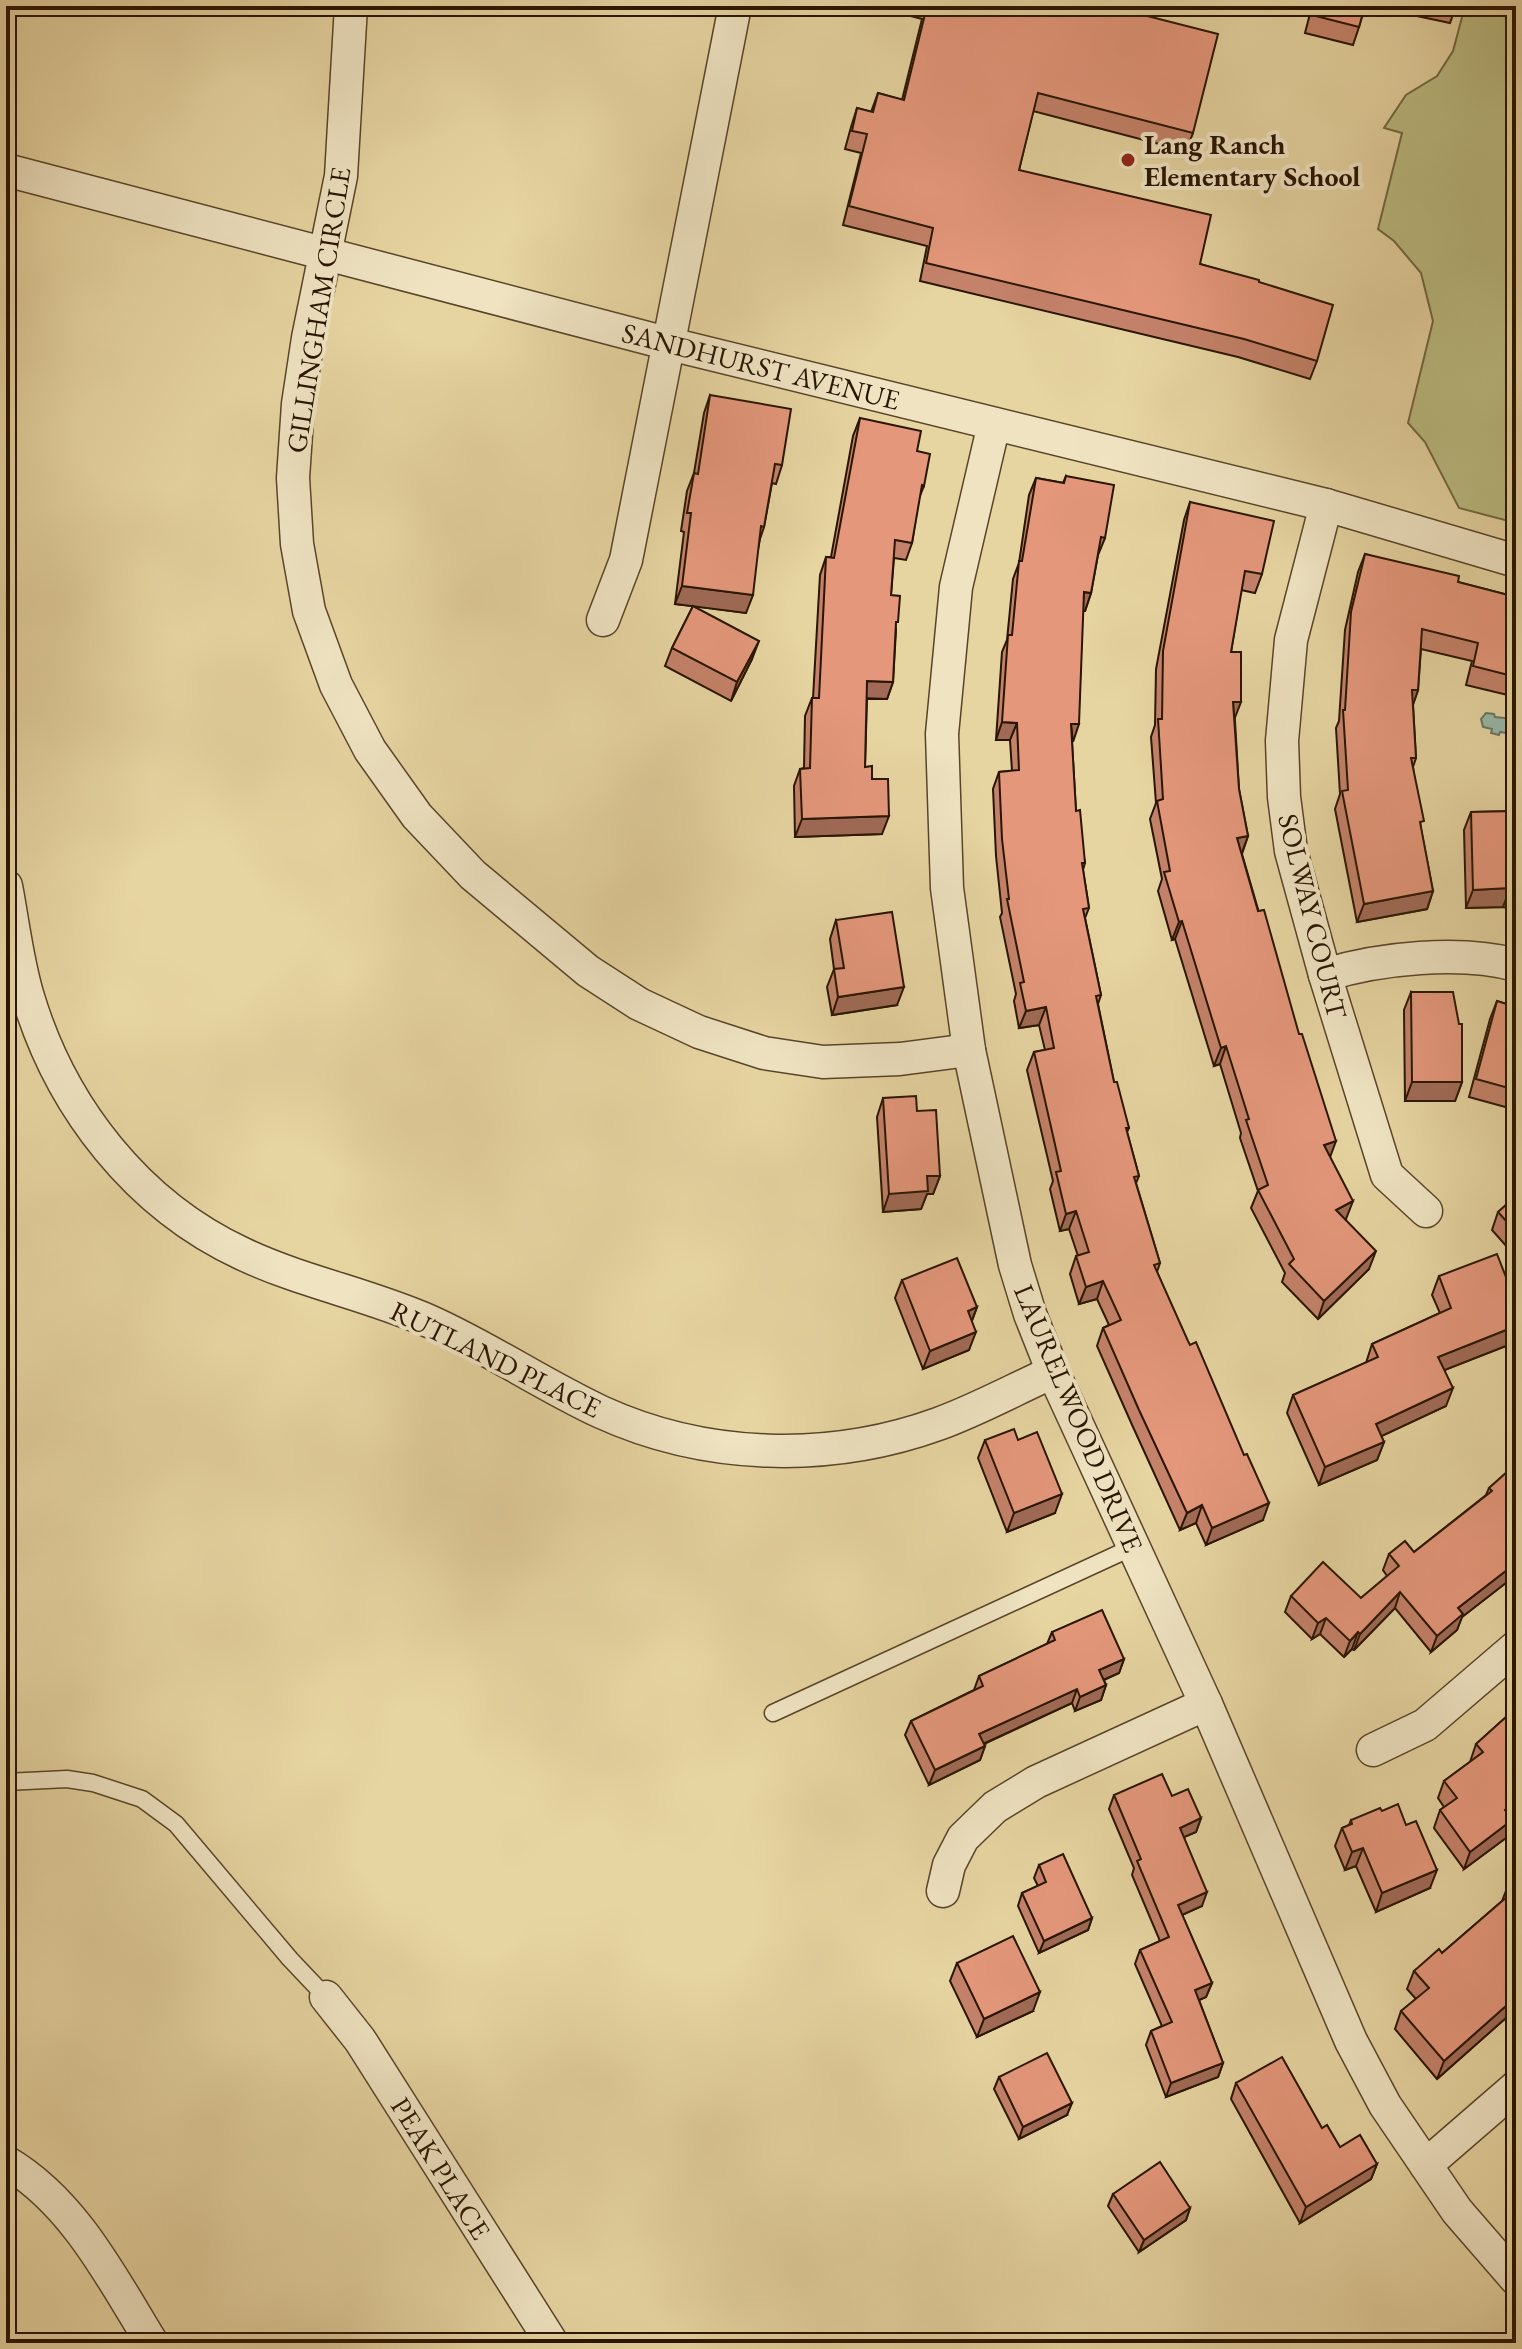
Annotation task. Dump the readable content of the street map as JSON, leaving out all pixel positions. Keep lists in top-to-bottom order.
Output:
{
  "streets": {
    "street": [
      "GILLINGHAM CIRCLE",
      "SANDHURST AVENUE",
      "SOLWAY COURT",
      "RUTLAND PLACE",
      "LAURELWOOD DRIVE",
      "PEAK PLACE"
    ]
  },
  "crossings": [
    ["GILLINGHAM CIRCLE", "SANDHURST AVENUE"],
    ["GILLINGHAM CIRCLE", "LAURELWOOD DRIVE"],
    ["SANDHURST AVENUE", "SOLWAY COURT"],
    ["SANDHURST AVENUE", "LAURELWOOD DRIVE"],
    ["RUTLAND PLACE", "LAURELWOOD DRIVE"]
  ],
  "places": ["Lang Ranch Elementary School"]
}
